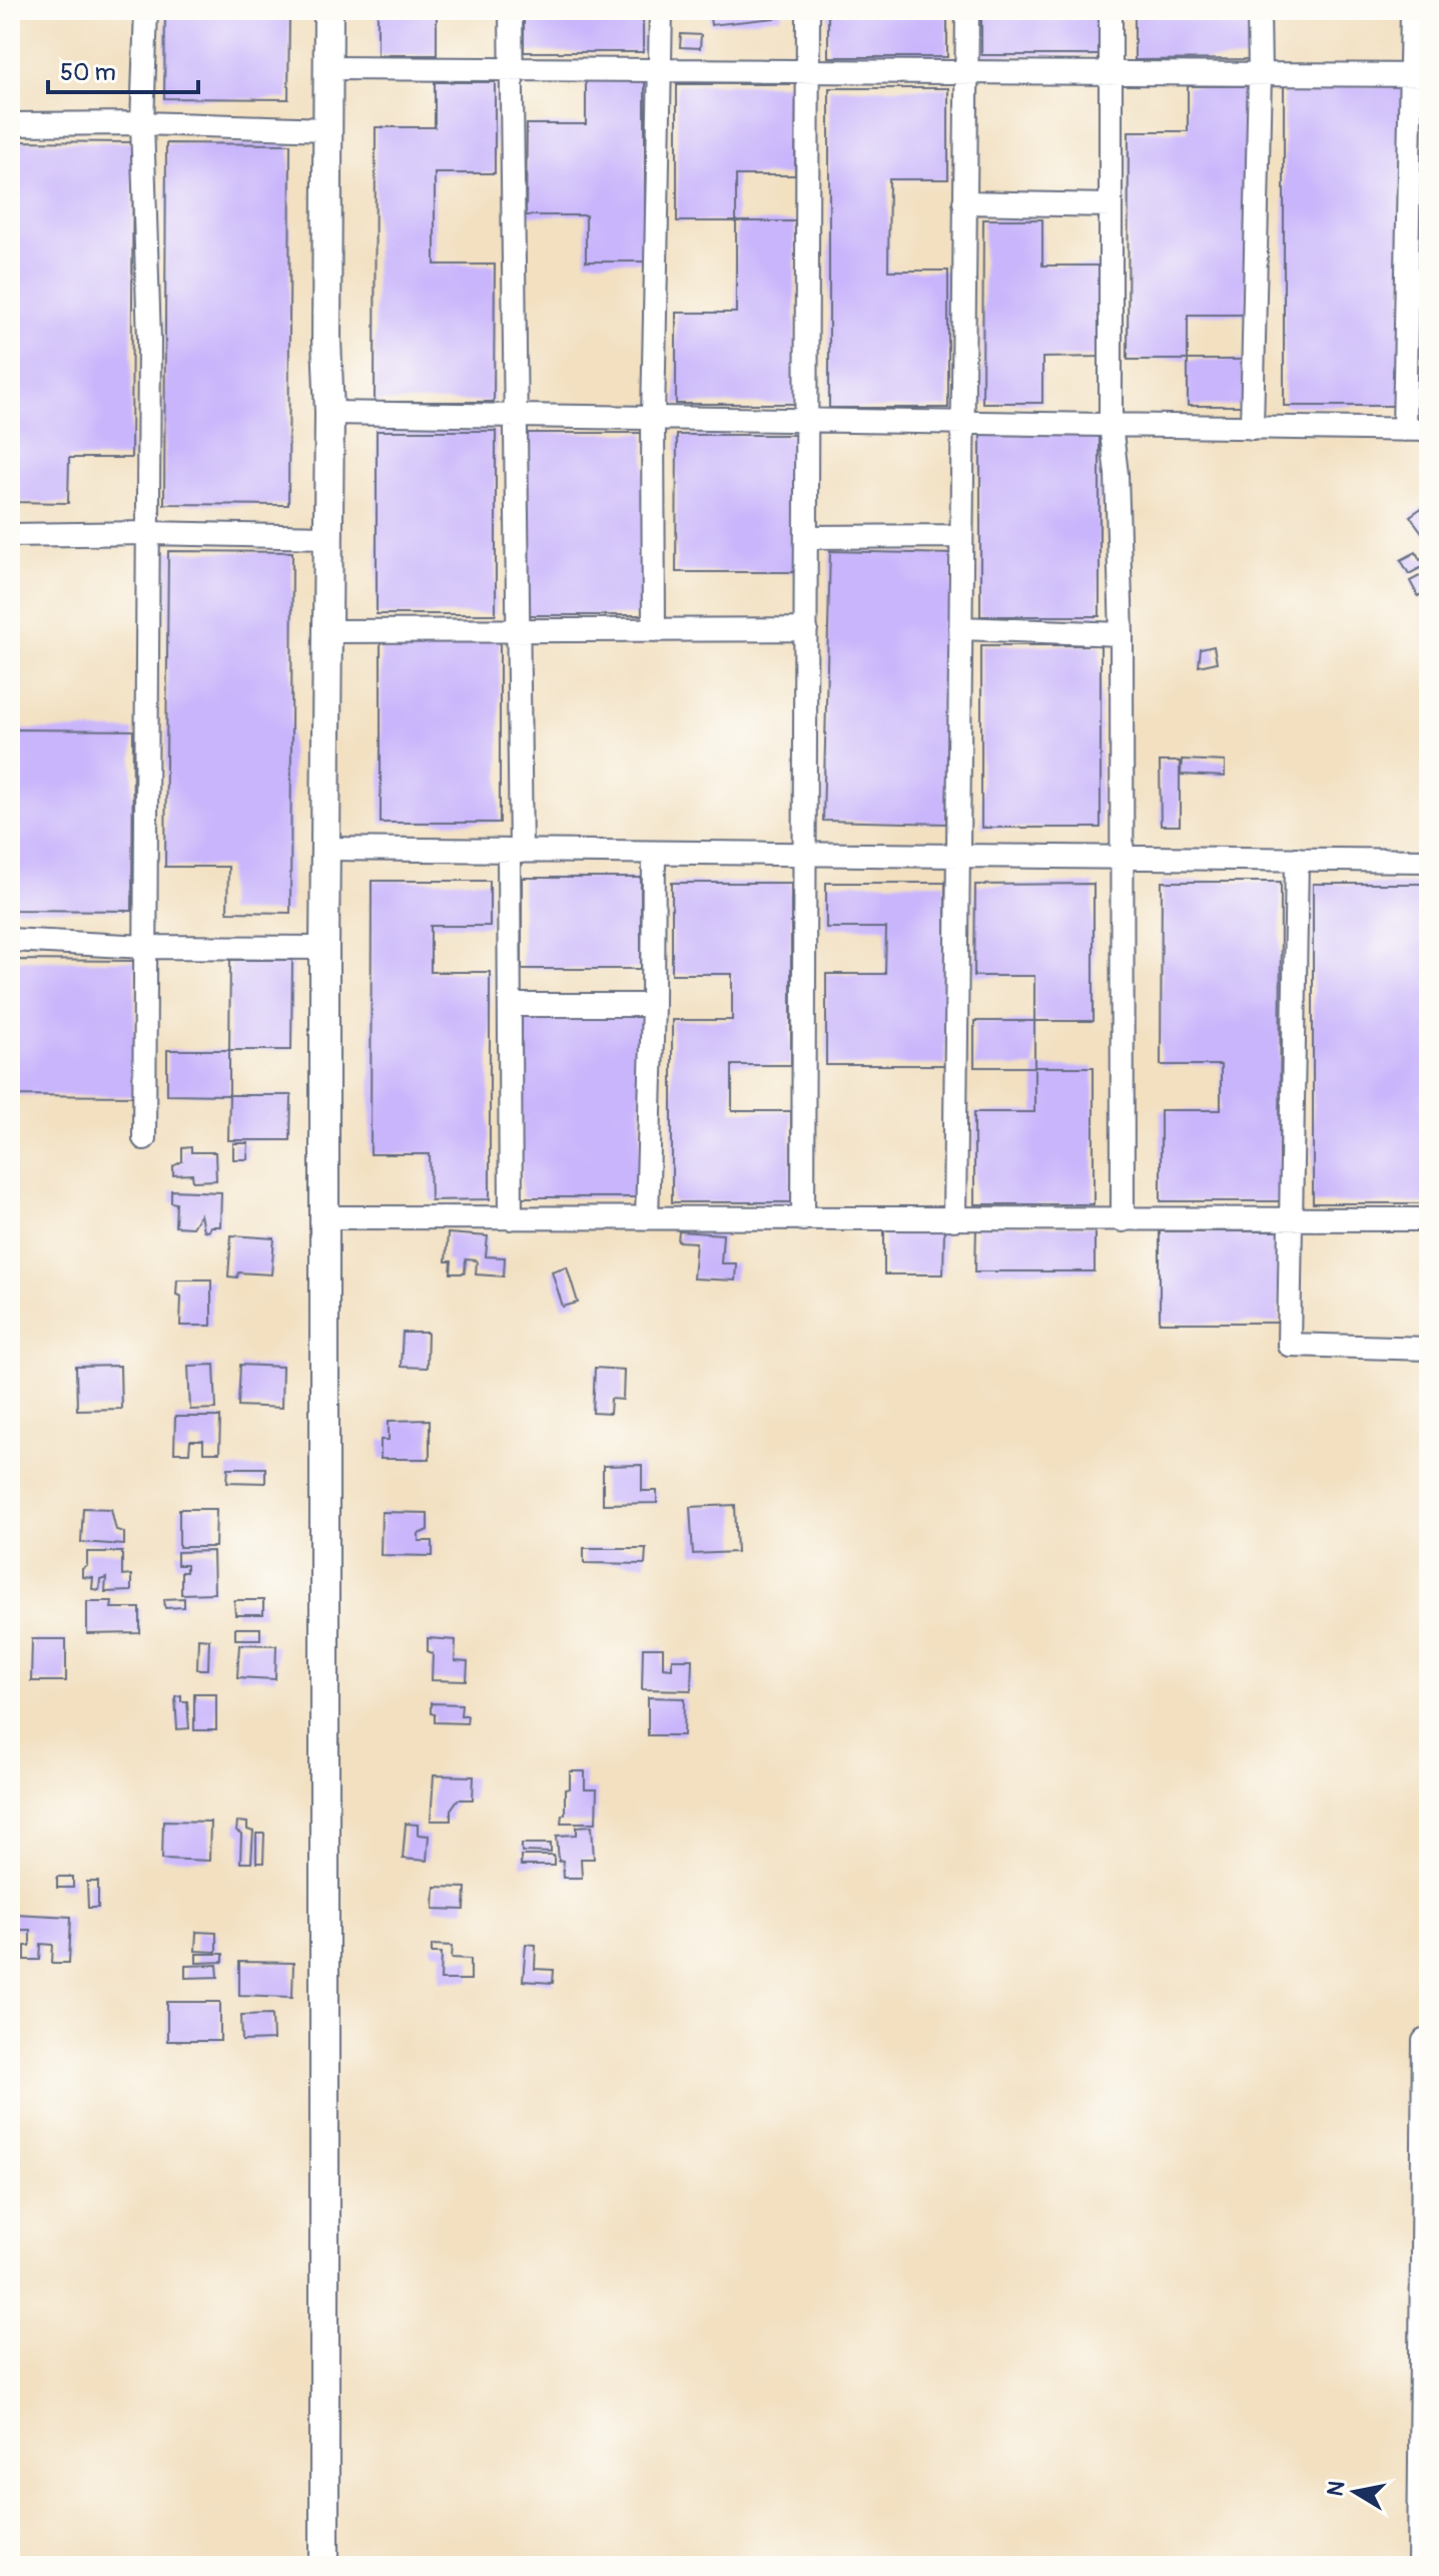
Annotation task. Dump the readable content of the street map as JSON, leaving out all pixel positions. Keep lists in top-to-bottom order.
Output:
{
  "scale_bar": "50 m",
  "north": "left"
}
